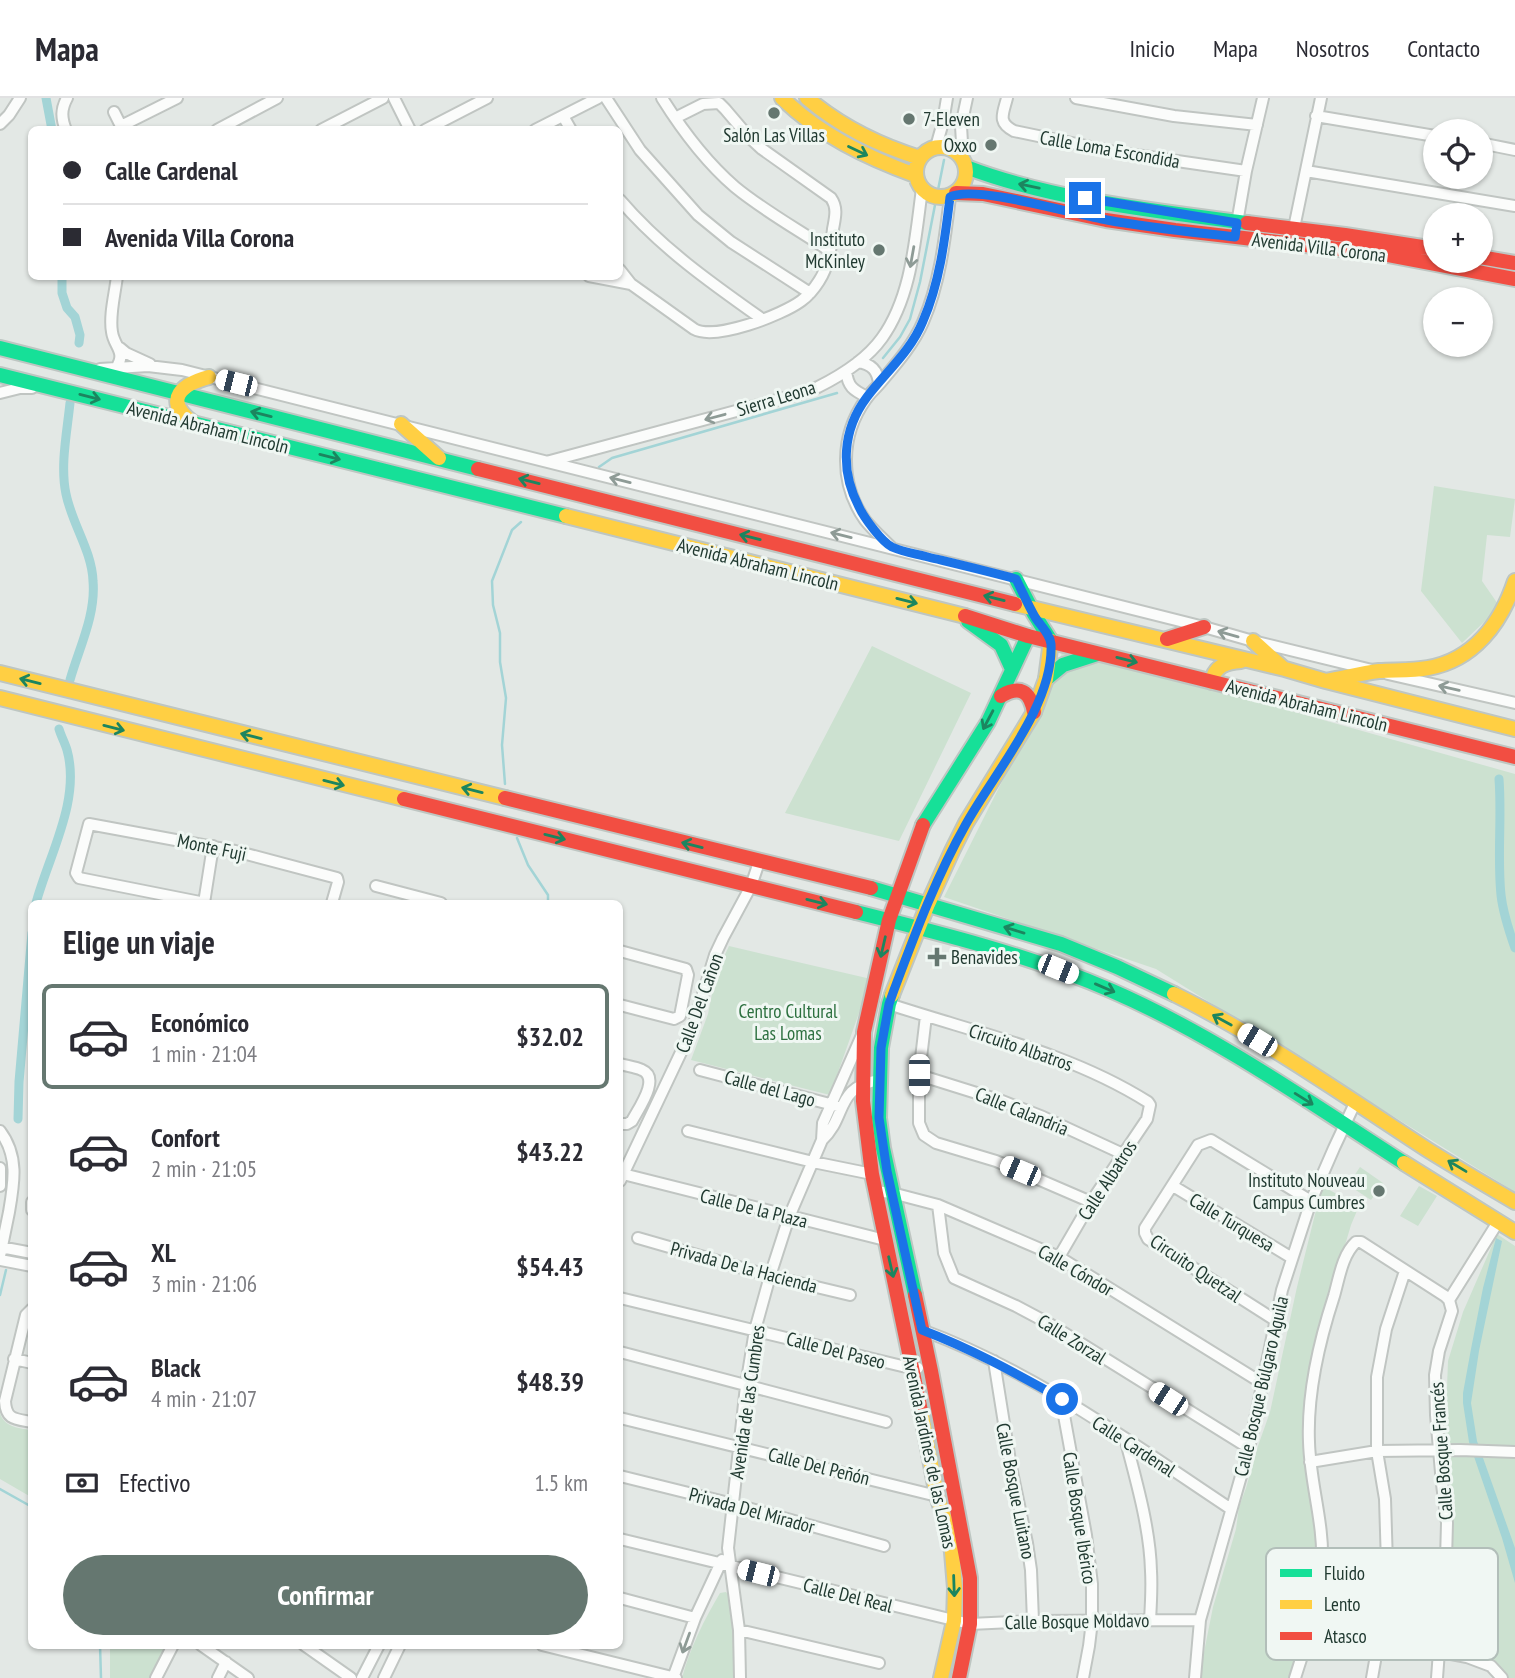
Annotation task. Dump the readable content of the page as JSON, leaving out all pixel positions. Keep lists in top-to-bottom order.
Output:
{
  "streets": {
    "main road": ["Avenida Villa Corona", "Avenida Abraham Lincoln", "Avenida Jardines de las Lomas"],
    "street": [
      "Calle Loma Escondida",
      "Sierra Leona",
      "Monte Fuji",
      "Calle Del Cañon",
      "Circuito Albatros",
      "Calle del Lago",
      "Calle Calandria",
      "Calle Albatros",
      "Calle De la Plaza",
      "Calle Turquesa",
      "Privada De la Hacienda",
      "Circuito Quetzal",
      "Calle Cóndor",
      "Calle Zorzal",
      "Calle Del Paseo",
      "Calle Bosque Búlgaro Aguila",
      "Avenida de las Cumbres",
      "Calle Cardenal",
      "Calle Bosque Francés",
      "Calle Del Peñón",
      "Calle Bosque Luitano",
      "Privada Del Mirador",
      "Calle Bosque Ibérico",
      "Calle Del Real",
      "Calle Bosque Moldavo"
    ]
  },
  "crossings": [
    ["Avenida Villa Corona", "Sierra Leona"],
    ["Avenida Abraham Lincoln", "Avenida Jardines de las Lomas"],
    ["Circuito Albatros", "Calle Albatros"],
    ["Circuito Albatros", "Avenida Jardines de las Lomas"],
    ["Calle del Lago", "Avenida de las Cumbres"],
    ["Calle Calandria", "Calle Albatros"],
    ["Calle Albatros", "Calle Cóndor"],
    ["Calle De la Plaza", "Avenida de las Cumbres"],
    ["Calle De la Plaza", "Avenida Jardines de las Lomas"],
    ["Calle Turquesa", "Circuito Quetzal"],
    ["Calle Turquesa", "Calle Bosque Búlgaro Aguila"],
    ["Privada De la Hacienda", "Avenida de las Cumbres"],
    ["Circuito Quetzal", "Calle Bosque Búlgaro Aguila"],
    ["Calle Cóndor", "Calle Zorzal"],
    ["Calle Cóndor", "Calle Bosque Búlgaro Aguila"],
    ["Calle Cóndor", "Avenida Jardines de las Lomas"],
    ["Calle Zorzal", "Calle Bosque Búlgaro Aguila"],
    ["Calle Del Paseo", "Avenida de las Cumbres"],
    ["Calle Del Paseo", "Avenida Jardines de las Lomas"],
    ["Calle Bosque Búlgaro Aguila", "Calle Cardenal"],
    ["Calle Bosque Búlgaro Aguila", "Calle Bosque Moldavo"],
    ["Avenida de las Cumbres", "Avenida Jardines de las Lomas"],
    ["Avenida de las Cumbres", "Calle Del Peñón"],
    ["Avenida de las Cumbres", "Privada Del Mirador"],
    ["Avenida de las Cumbres", "Calle Del Real"],
    ["Calle Cardenal", "Avenida Jardines de las Lomas"],
    ["Calle Cardenal", "Calle Bosque Luitano"],
    ["Calle Cardenal", "Calle Bosque Ibérico"],
    ["Avenida Jardines de las Lomas", "Calle Del Peñón"],
    ["Avenida Jardines de las Lomas", "Calle Del Real"],
    ["Avenida Jardines de las Lomas", "Calle Bosque Moldavo"],
    ["Calle Bosque Luitano", "Calle Bosque Moldavo"],
    ["Calle Bosque Ibérico", "Calle Bosque Moldavo"],
    ["Calle Del Real", "Calle Bosque Moldavo"]
  ],
  "one_way": ["Sierra Leona"],
  "parks": ["Centro Cultural Las Lomas"],
  "places": {
    "other": [
      "Salón Las Villas",
      "7-Eleven",
      "Oxxo",
      "Instituto McKinley",
      "Instituto Nouveau Campus Cumbres"
    ],
    "health": ["Benavides"]
  },
  "legend": ["Fluido", "Lento", "Atasco"],
  "page": {
    "header": "Mapa",
    "nav": [
      "Inicio",
      "Mapa",
      "Nosotros",
      "Contacto"
    ],
    "map_buttons": ["+", "−"],
    "banner": ["Calle Cardenal", "Avenida Villa Corona"],
    "heading": "Elige un viaje",
    "list": [
      {
        "name": "Económico",
        "note": "1 min · 21:04",
        "value": "$32.02"
      },
      {
        "name": "Confort",
        "note": "2 min · 21:05",
        "value": "$43.22"
      },
      {
        "name": "XL",
        "note": "3 min · 21:06",
        "value": "$54.43"
      },
      {
        "name": "Black",
        "note": "4 min · 21:07",
        "value": "$48.39"
      }
    ],
    "pay": ["Efectivo", "1.5 km"],
    "buttons": "Confirmar"
  }
}
